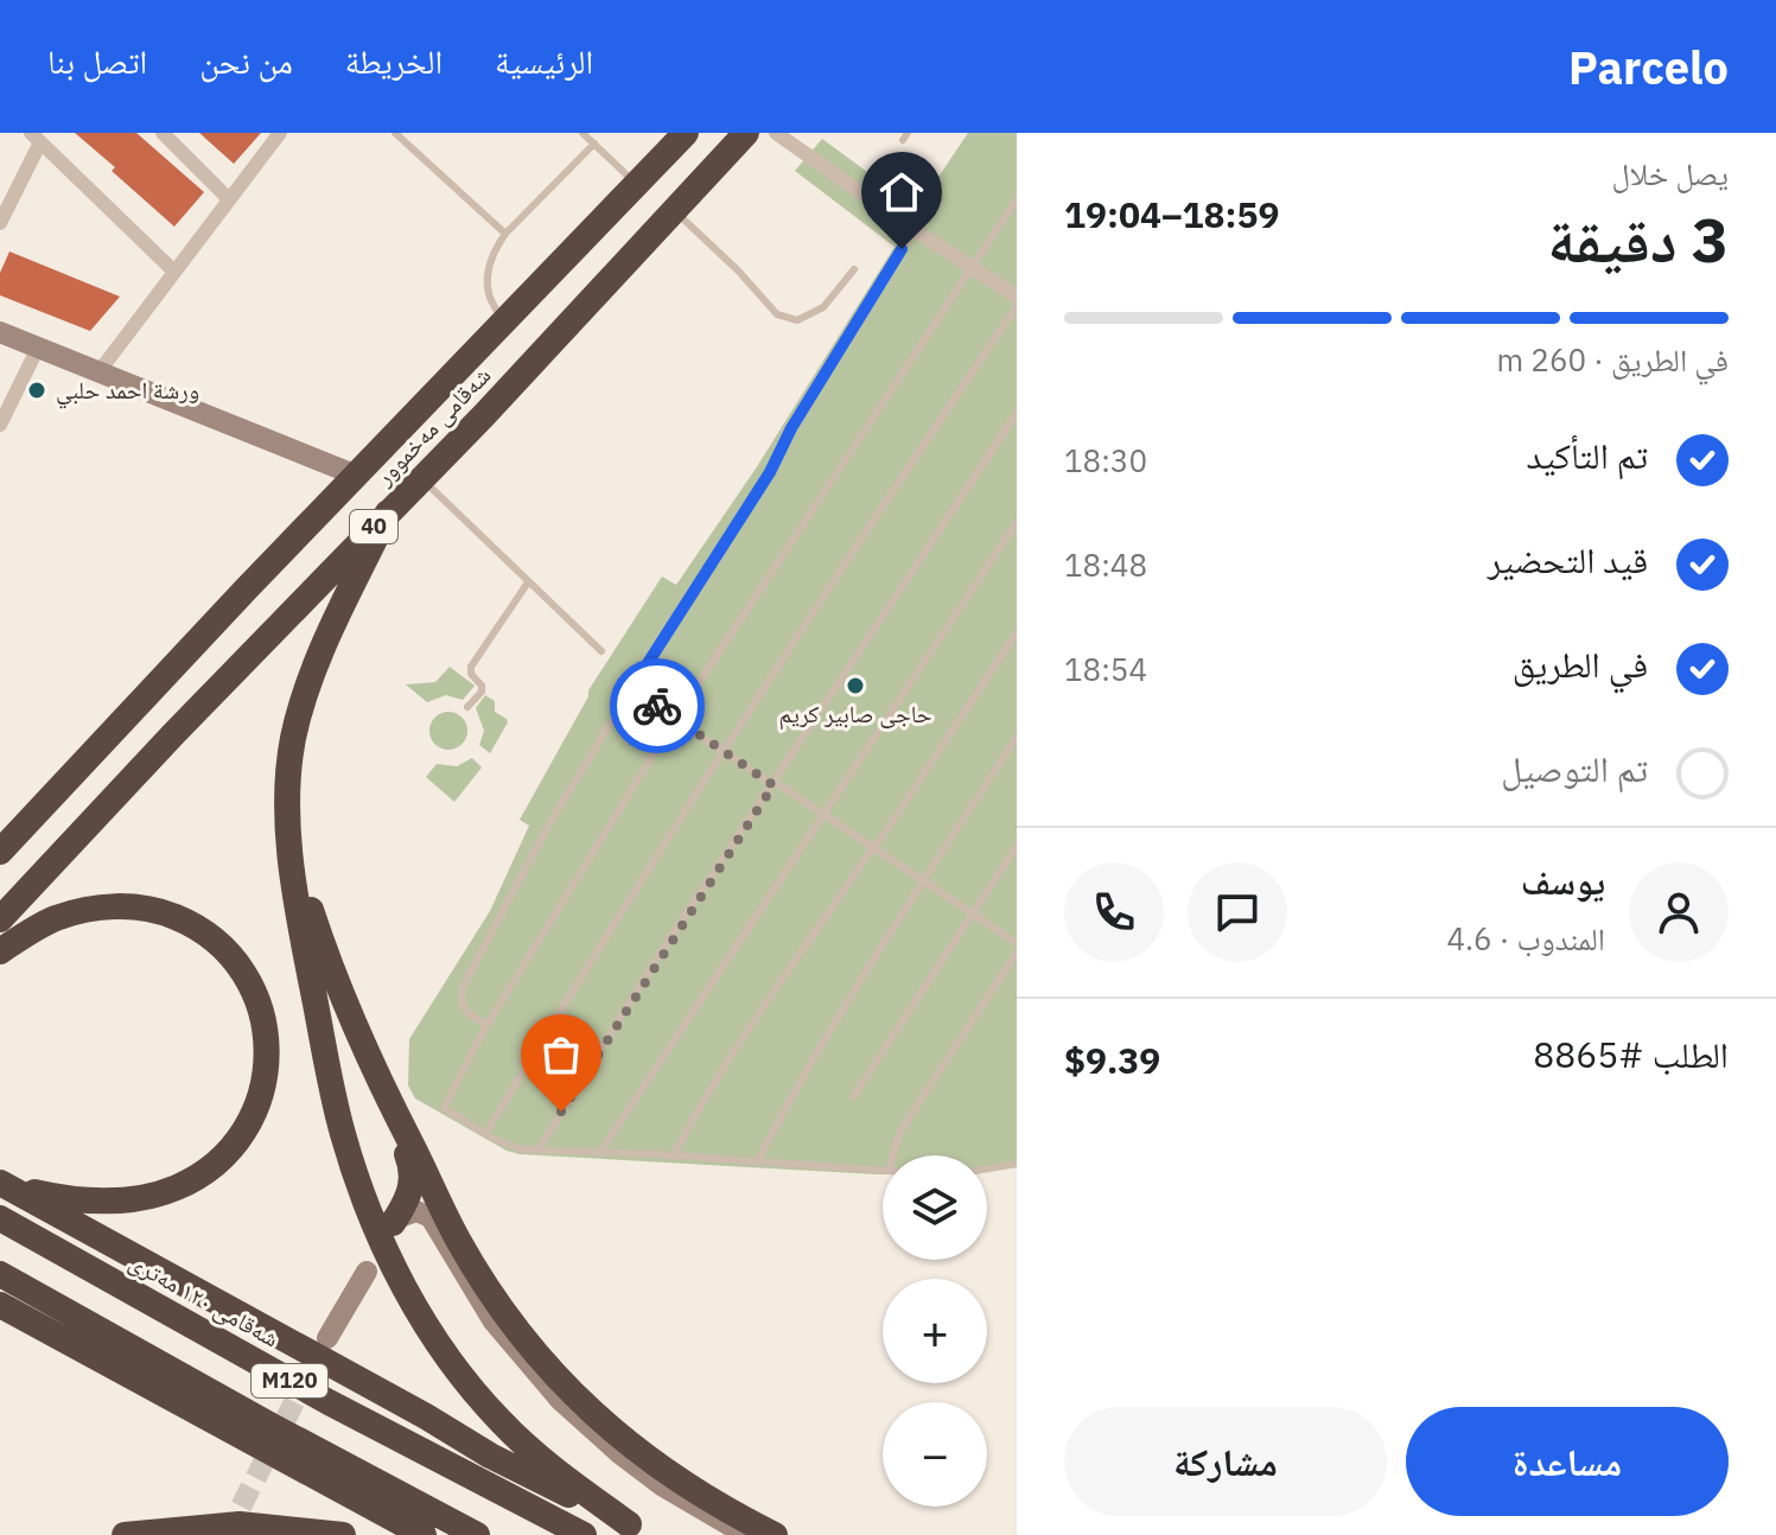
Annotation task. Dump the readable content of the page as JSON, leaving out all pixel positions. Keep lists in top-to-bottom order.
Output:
{
  "streets": {
    "highway": [
      "شەقامی مەخموور",
      "40",
      "شەقامی ١٢٠ مەتری",
      "M120"
    ]
  },
  "places": ["ورشة احمد حلبي", "حاجی صابیر کریم"],
  "page": {
    "header": "Parcelo",
    "nav": [
      "الرئيسية",
      "الخريطة",
      "من نحن",
      "اتصل بنا"
    ],
    "heading": ["3 دقيقة", "يصل خلال", "18:59–19:04"],
    "panel": [
      "يوسف",
      "المندوب · 4.6",
      "الطلب #8865",
      "$9.39"
    ],
    "bar": "في الطريق · 260 m",
    "list": [
      ["تم التأكيد", "18:30"],
      ["قيد التحضير", "18:48"],
      ["في الطريق", "18:54"],
      "تم التوصيل"
    ],
    "map_buttons": ["+", "−"],
    "buttons": ["مساعدة", "مشاركة"]
  }
}
